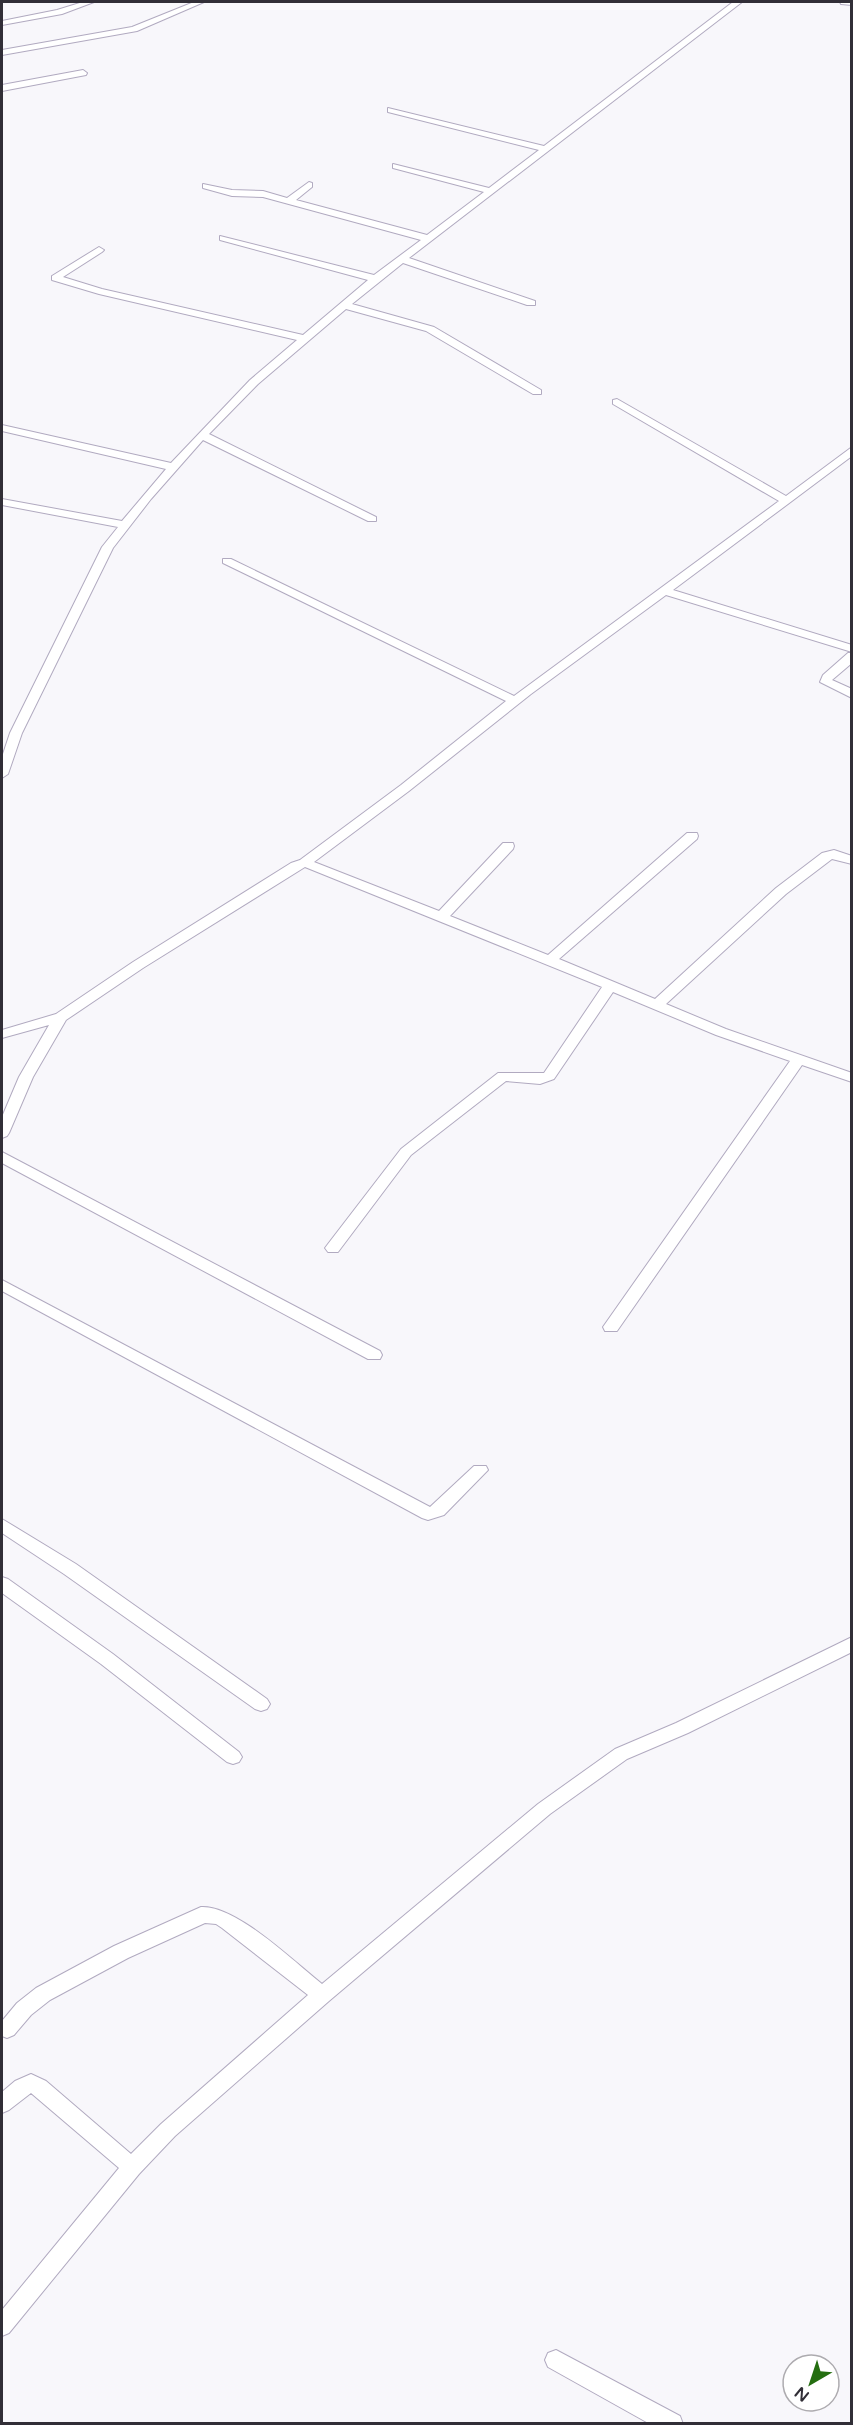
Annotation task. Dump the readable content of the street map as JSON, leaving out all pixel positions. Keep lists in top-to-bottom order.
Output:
{
  "north": "bottom left"
}
